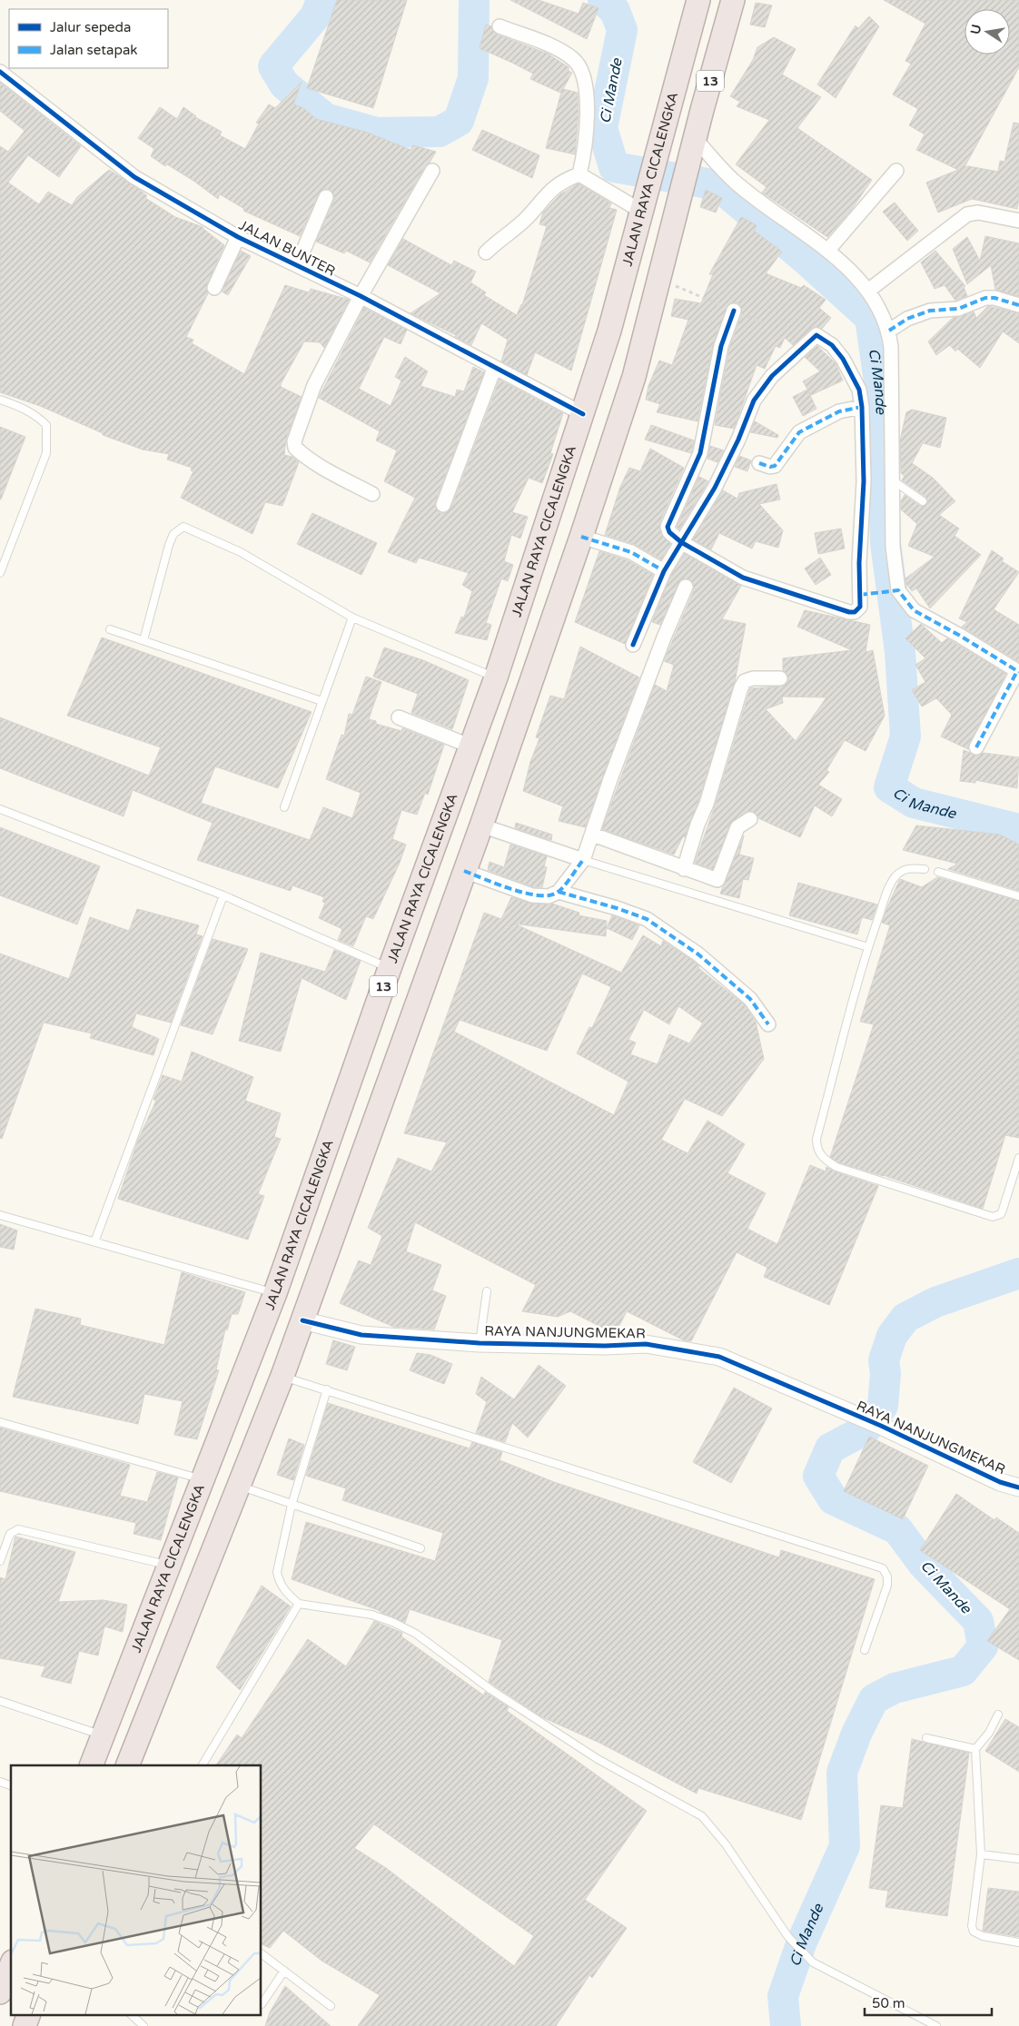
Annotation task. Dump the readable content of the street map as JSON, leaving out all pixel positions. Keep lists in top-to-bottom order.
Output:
{
  "streets": {
    "highway": ["13", "JALAN RAYA CICALENGKA"],
    "street": ["JALAN BUNTER", "RAYA NANJUNGMEKAR"]
  },
  "crossings": [
    ["13", "RAYA NANJUNGMEKAR"],
    ["JALAN RAYA CICALENGKA", "JALAN BUNTER"]
  ],
  "water": ["Ci Mande"],
  "legend": ["Jalur sepeda", "Jalan setapak"],
  "scale_bar": "50 m",
  "north": "left"
}
